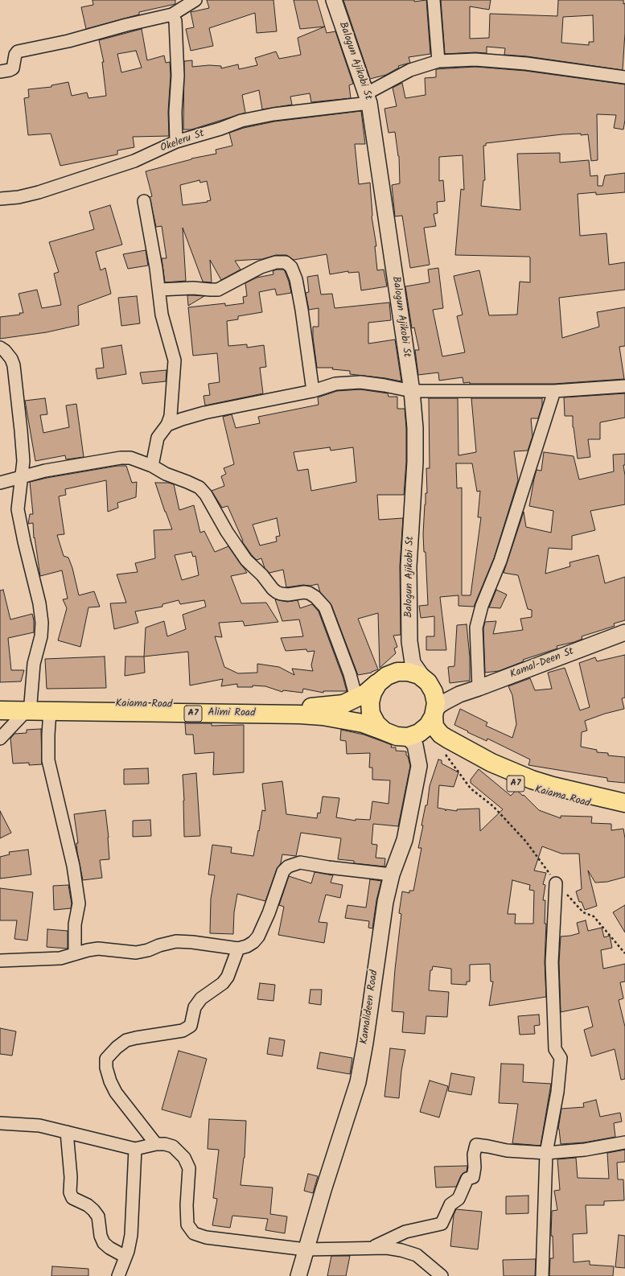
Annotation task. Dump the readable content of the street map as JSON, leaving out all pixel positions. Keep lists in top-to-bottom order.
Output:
{
  "streets": {
    "highway": ["Kaiama Road", "A7", "Alimi Road"],
    "street": [
      "Balogun Ajikobi St",
      "Okeleru St",
      "Kamal-Deen St",
      "Kamalideen Road"
    ]
  },
  "crossings": [
    ["Balogun Ajikobi St", "Okeleru St"],
    ["Balogun Ajikobi St", "Kamal-Deen St"],
    ["Balogun Ajikobi St", "Kaiama Road"],
    ["Balogun Ajikobi St", "Alimi Road"],
    ["Balogun Ajikobi St", "Kamalideen Road"],
    ["Kamal-Deen St", "Kaiama Road"],
    ["Kamal-Deen St", "Alimi Road"],
    ["Kamal-Deen St", "Kamalideen Road"],
    ["Kaiama Road", "Alimi Road"],
    ["Kaiama Road", "Kamalideen Road"],
    ["Alimi Road", "Kamalideen Road"]
  ]
}
